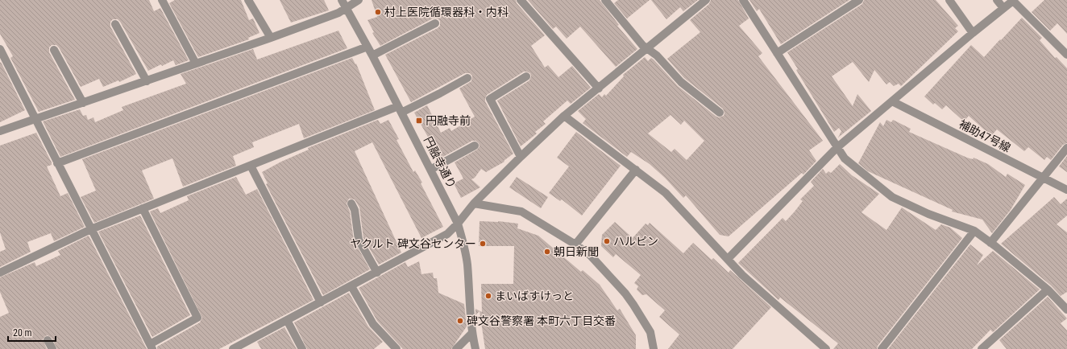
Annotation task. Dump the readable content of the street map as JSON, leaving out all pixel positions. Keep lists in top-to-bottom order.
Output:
{
  "streets": {
    "street": ["補助47号線", "円融寺通り"]
  },
  "places": {
    "other": [
      "村上医院循環器科・内科",
      "ハルピン",
      "ヤクルト 碑文谷センター",
      "朝日新聞",
      "まいばすけっと",
      "碑文谷警察署 本町六丁目交番"
    ],
    "transit": ["円融寺前"]
  },
  "scale_bar": "20 m"
}
